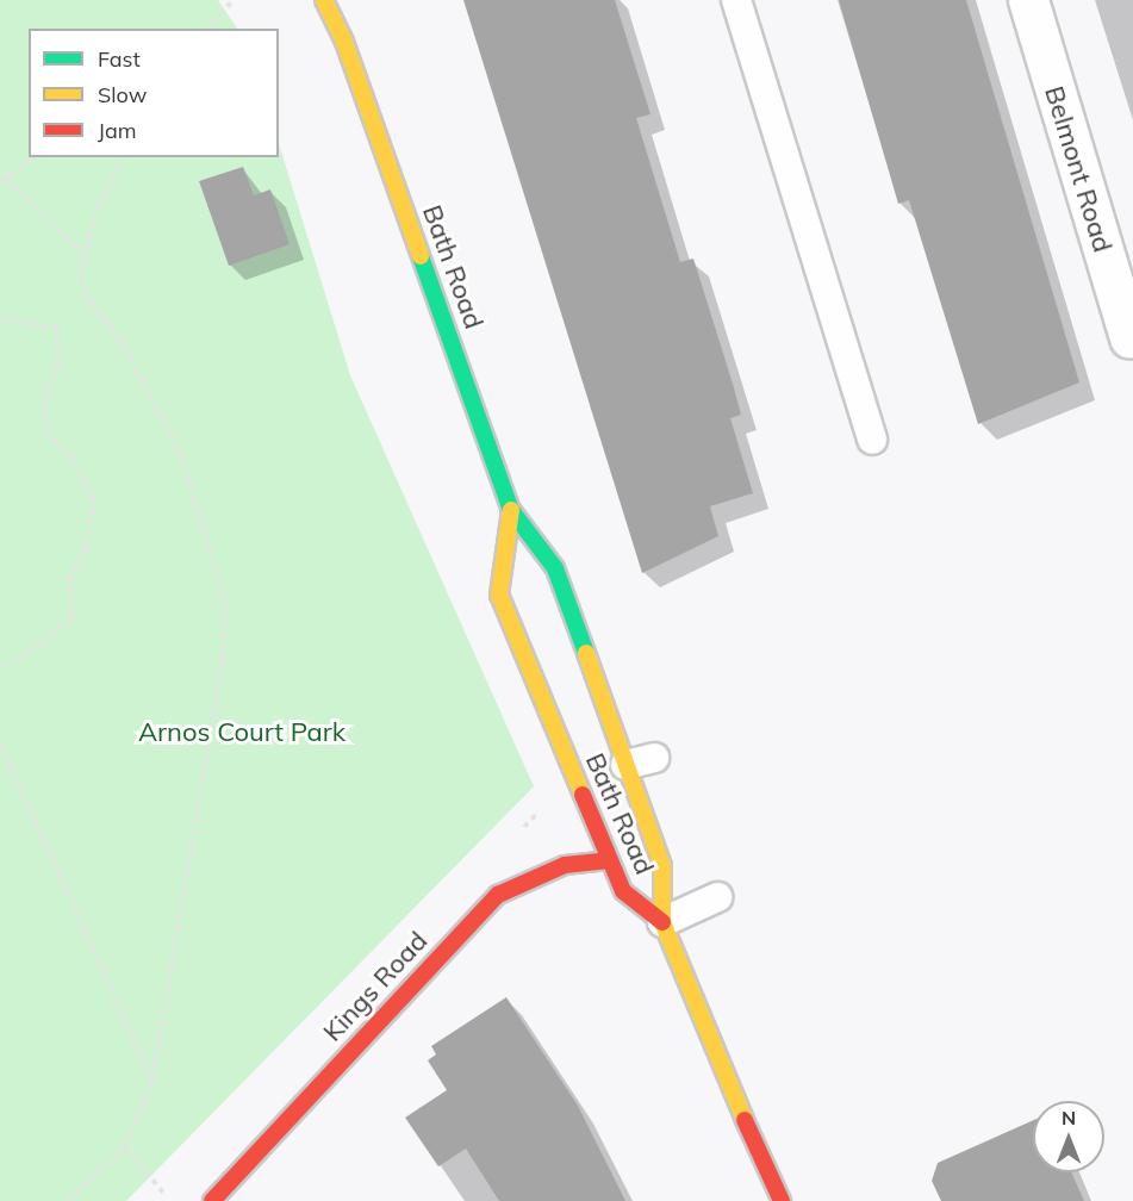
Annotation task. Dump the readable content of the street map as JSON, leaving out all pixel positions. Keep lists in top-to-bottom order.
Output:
{
  "streets": {
    "main road": ["Bath Road", "Kings Road"],
    "street": ["Belmont Road"]
  },
  "crossings": [
    ["Bath Road", "Kings Road"]
  ],
  "parks": ["Arnos Court Park"],
  "legend": ["Fast", "Slow", "Jam"],
  "north": "top"
}
